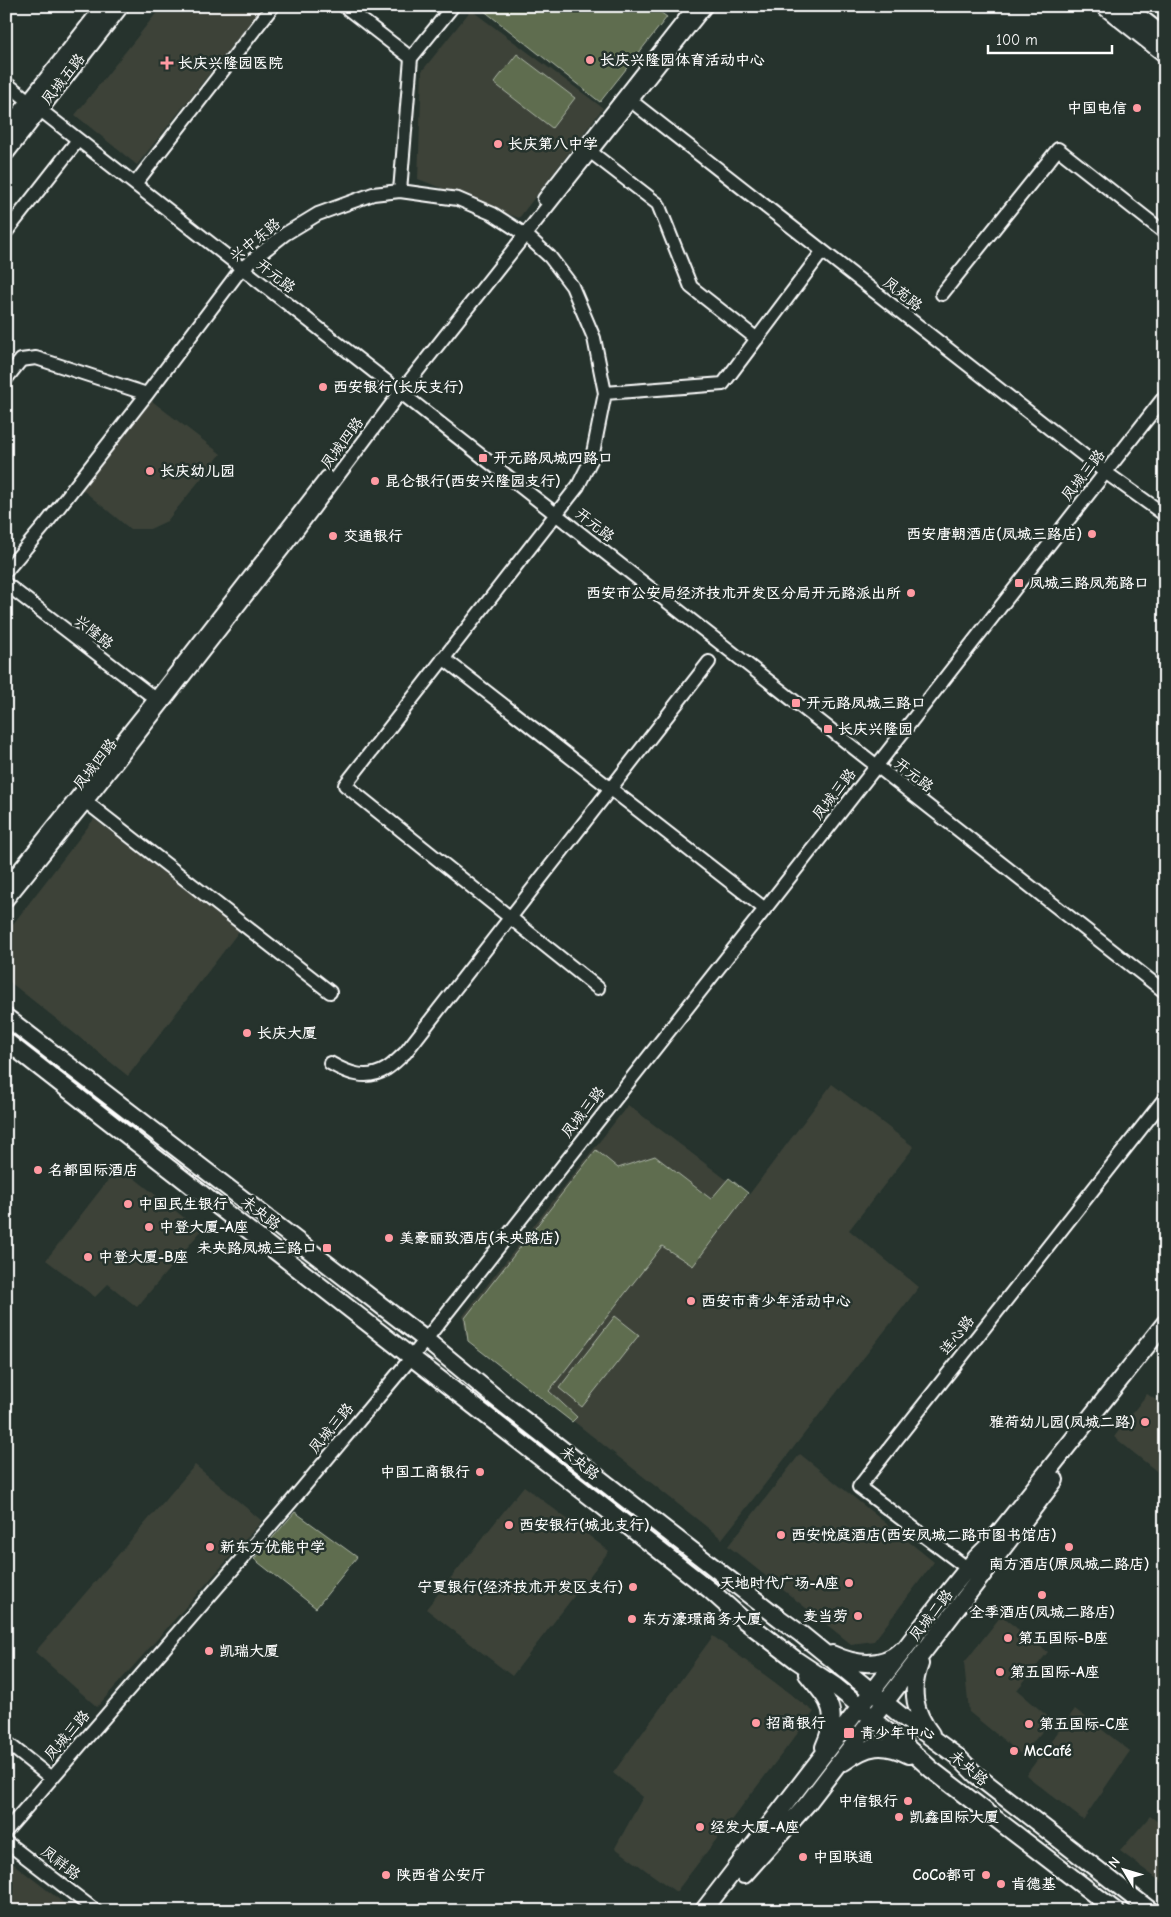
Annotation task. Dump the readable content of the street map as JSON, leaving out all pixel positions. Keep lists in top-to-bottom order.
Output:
{
  "streets": {
    "main road": ["凤城五路", "未央路", "凤城二路"],
    "street": [
      "兴中东路",
      "开元路",
      "凤苑路",
      "凤城四路",
      "凤城三路",
      "兴隆路",
      "连心路",
      "凤祥路"
    ]
  },
  "crossings": [
    ["凤城五路", "开元路"],
    ["兴中东路", "开元路"],
    ["兴中东路", "凤城四路"],
    ["开元路", "凤城四路"],
    ["开元路", "凤城三路"],
    ["凤苑路", "凤城四路"],
    ["凤苑路", "凤城三路"],
    ["凤城四路", "兴隆路"],
    ["凤城三路", "未央路"],
    ["未央路", "凤城二路"],
    ["连心路", "凤城二路"]
  ],
  "places": {
    "other": [
      "长庆兴隆园体育活动中心",
      "中国电信",
      "长庆第八中学",
      "西安银行(长庆支行)",
      "长庆幼儿园",
      "昆仑银行(西安兴隆园支行)",
      "西安唐朝酒店(凤城三路店)",
      "交通银行",
      "西安市公安局经济技术开发区分局开元路派出所",
      "长庆大厦",
      "名都国际酒店",
      "中国民生银行",
      "中登大厦-A座",
      "美豪丽致酒店(未央路店)",
      "中登大厦-B座",
      "西安市青少年活动中心",
      "雅荷幼儿园(凤城二路)",
      "中国工商银行",
      "西安银行(城北支行)",
      "西安悦庭酒店(西安凤城二路市图书馆店)",
      "新东方优能中学",
      "南方酒店(原凤城二路店)",
      "天地时代广场-A座",
      "宁夏银行(经济技术开发区支行)",
      "全季酒店(凤城二路店)",
      "麦当劳",
      "东方濠璟商务大厦",
      "第五国际-B座",
      "凯瑞大厦",
      "第五国际-A座",
      "招商银行",
      "第五国际-C座",
      "McCafé",
      "中信银行",
      "凯鑫国际大厦",
      "经发大厦-A座",
      "中国联通",
      "陕西省公安厅",
      "CoCo都可",
      "肯德基"
    ],
    "health": ["长庆兴隆园医院"],
    "transit": [
      "开元路凤城四路口",
      "凤城三路凤苑路口",
      "开元路凤城三路口",
      "长庆兴隆园",
      "未央路凤城三路口",
      "青少年中心"
    ]
  },
  "scale_bar": "100 m",
  "north": "top left"
}
